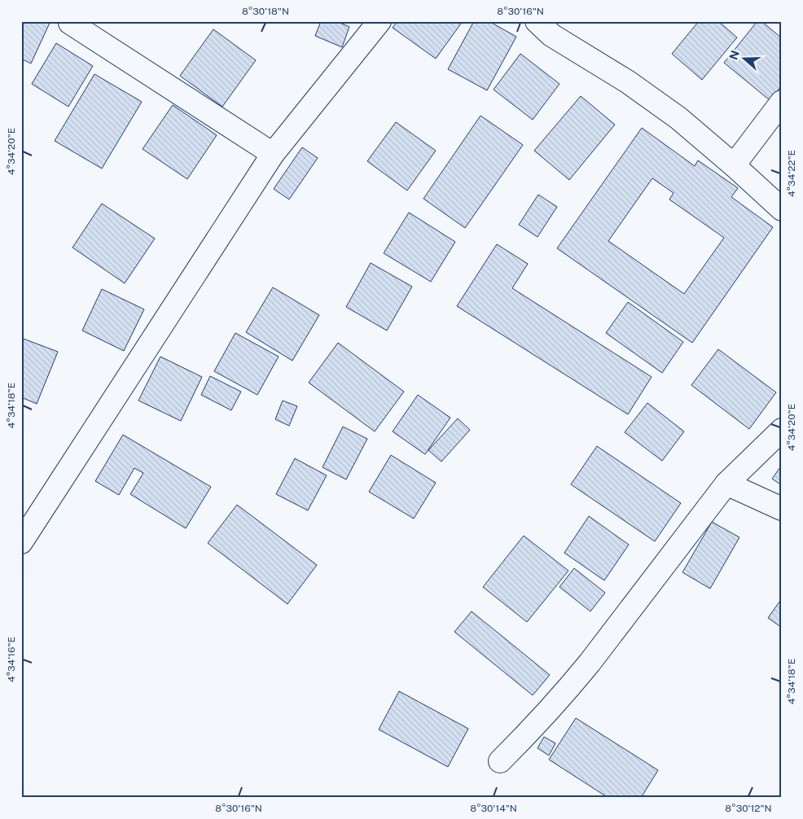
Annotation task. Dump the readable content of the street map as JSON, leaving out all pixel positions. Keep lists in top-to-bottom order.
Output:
{
  "north": "left",
  "coordinates": [
    "8°30'18\"N",
    "8°30'16\"N",
    "4°34'20\"E",
    "4°34'22\"E",
    "4°34'18\"E",
    "4°34'16\"E",
    "8°30'14\"N",
    "8°30'12\"N"
  ]
}
